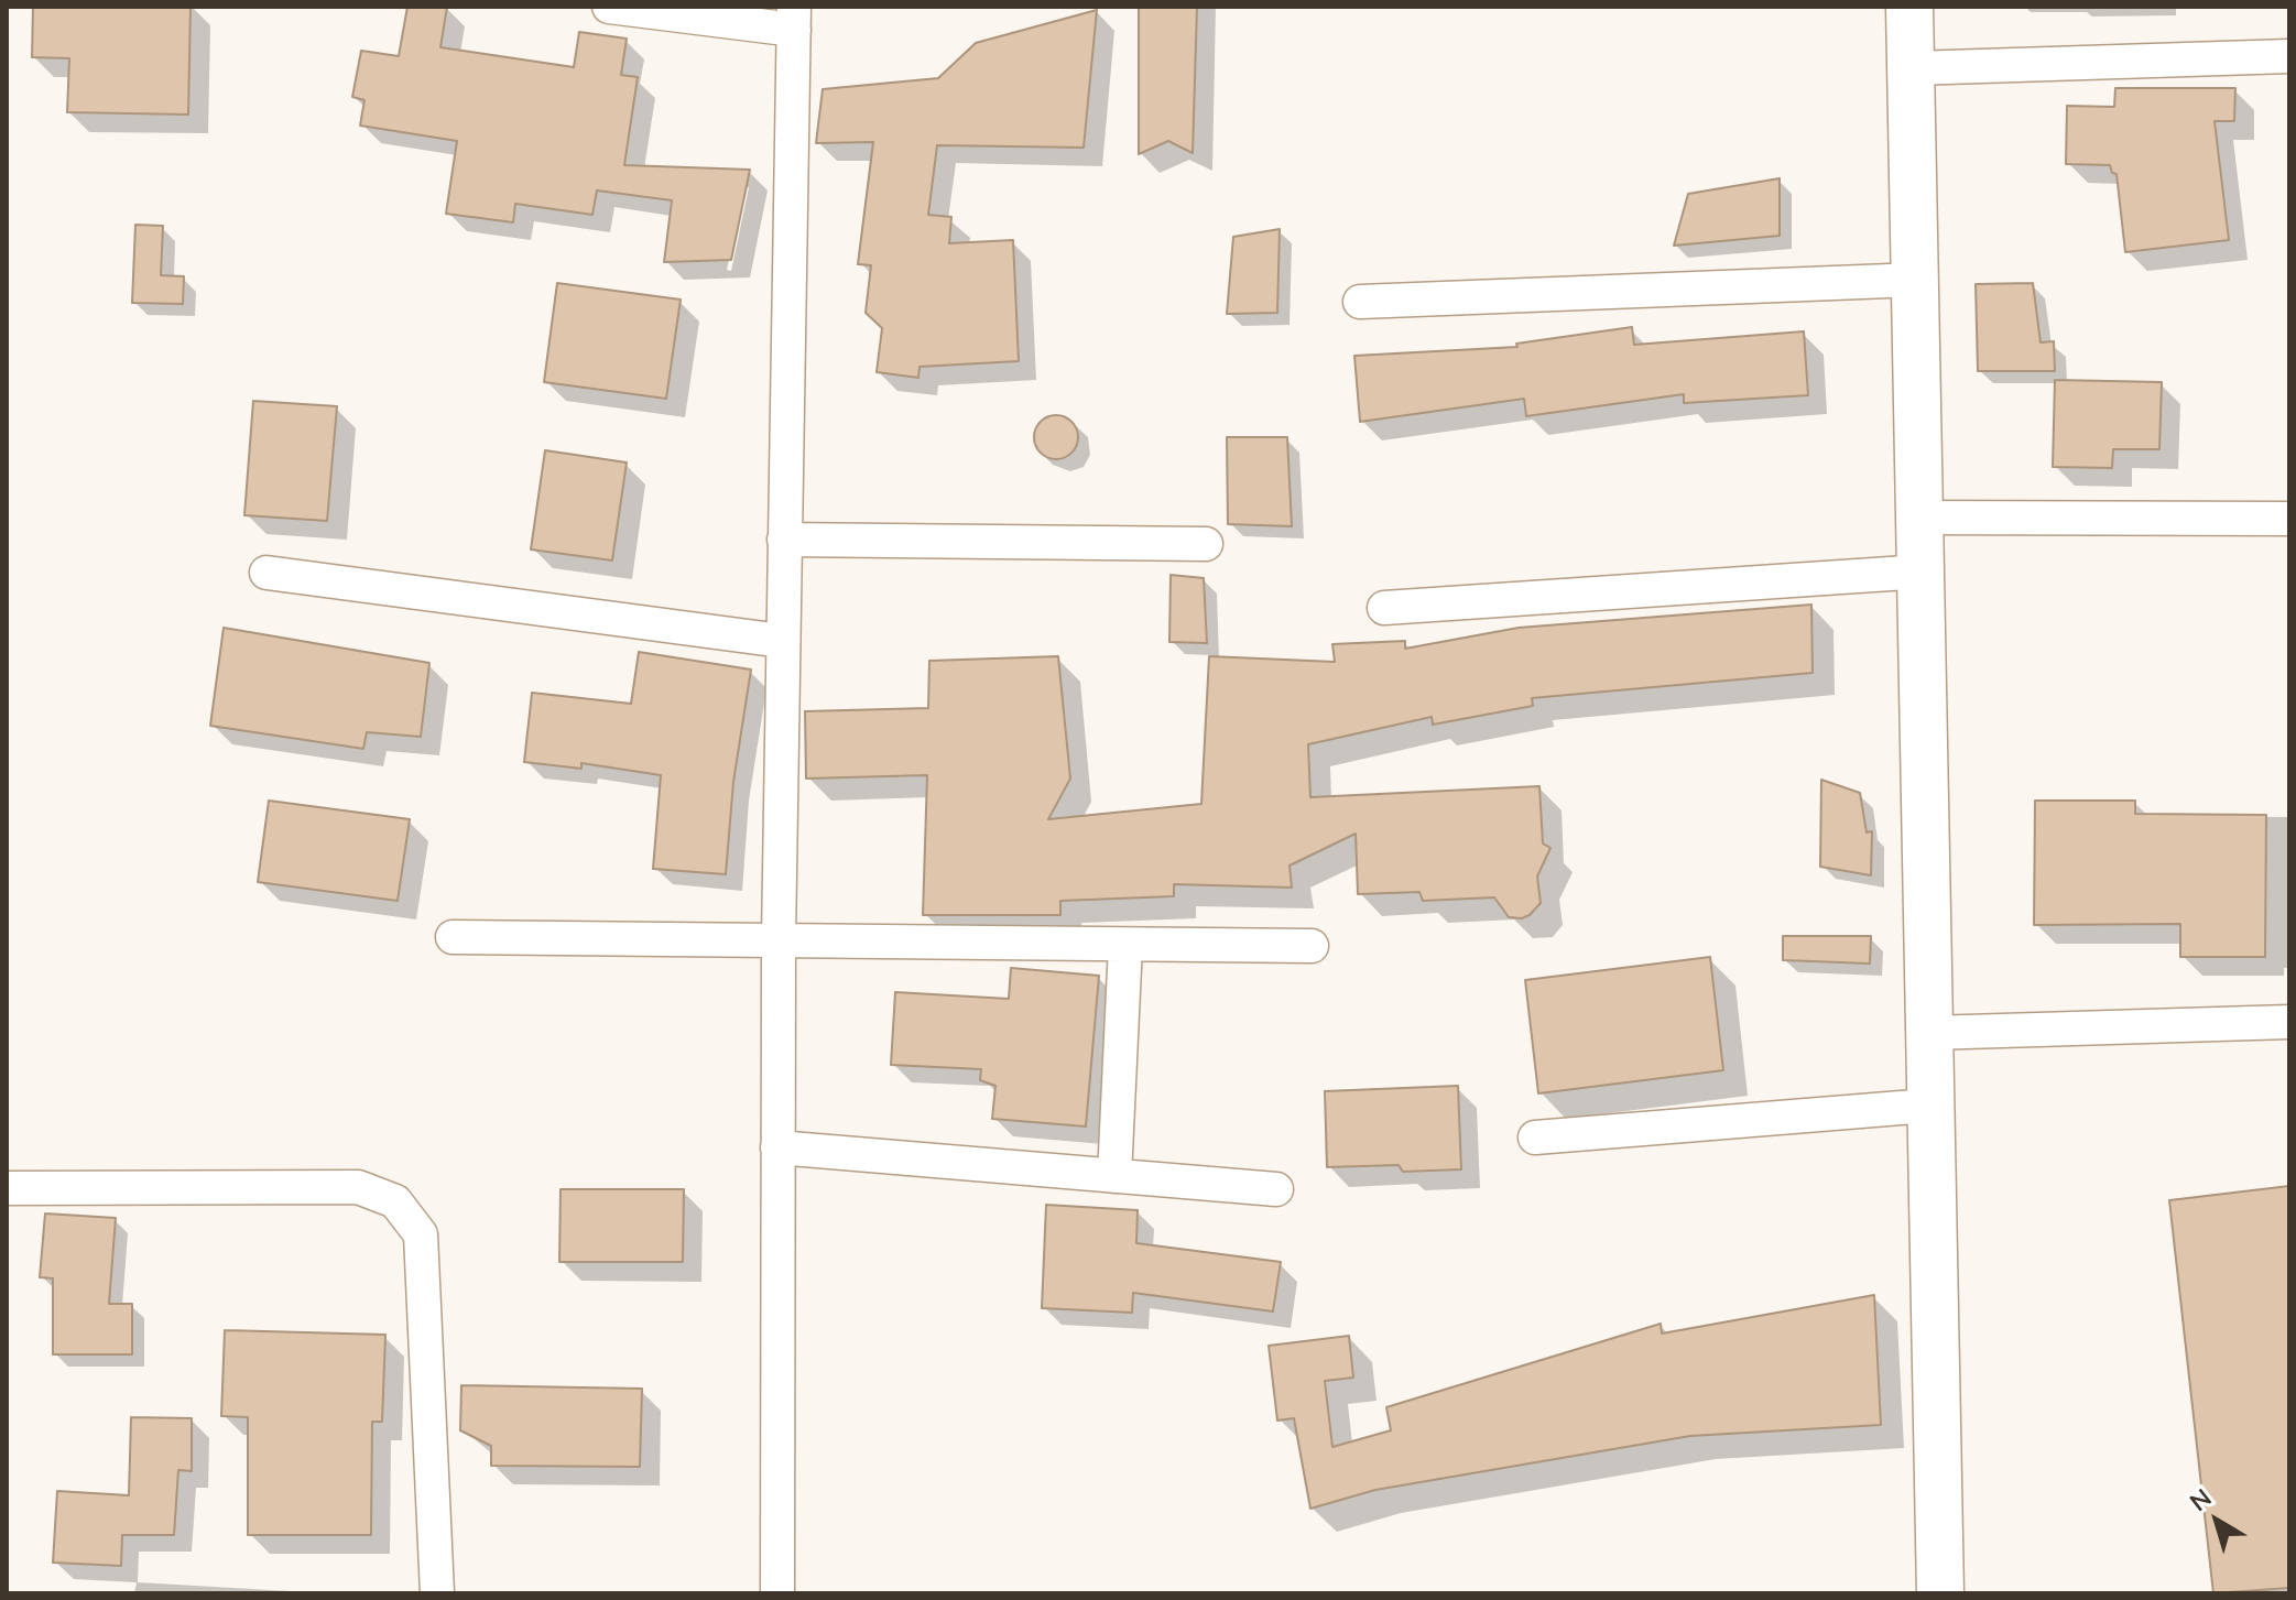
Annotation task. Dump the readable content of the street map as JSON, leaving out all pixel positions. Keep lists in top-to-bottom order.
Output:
{
  "north": "top left"
}
